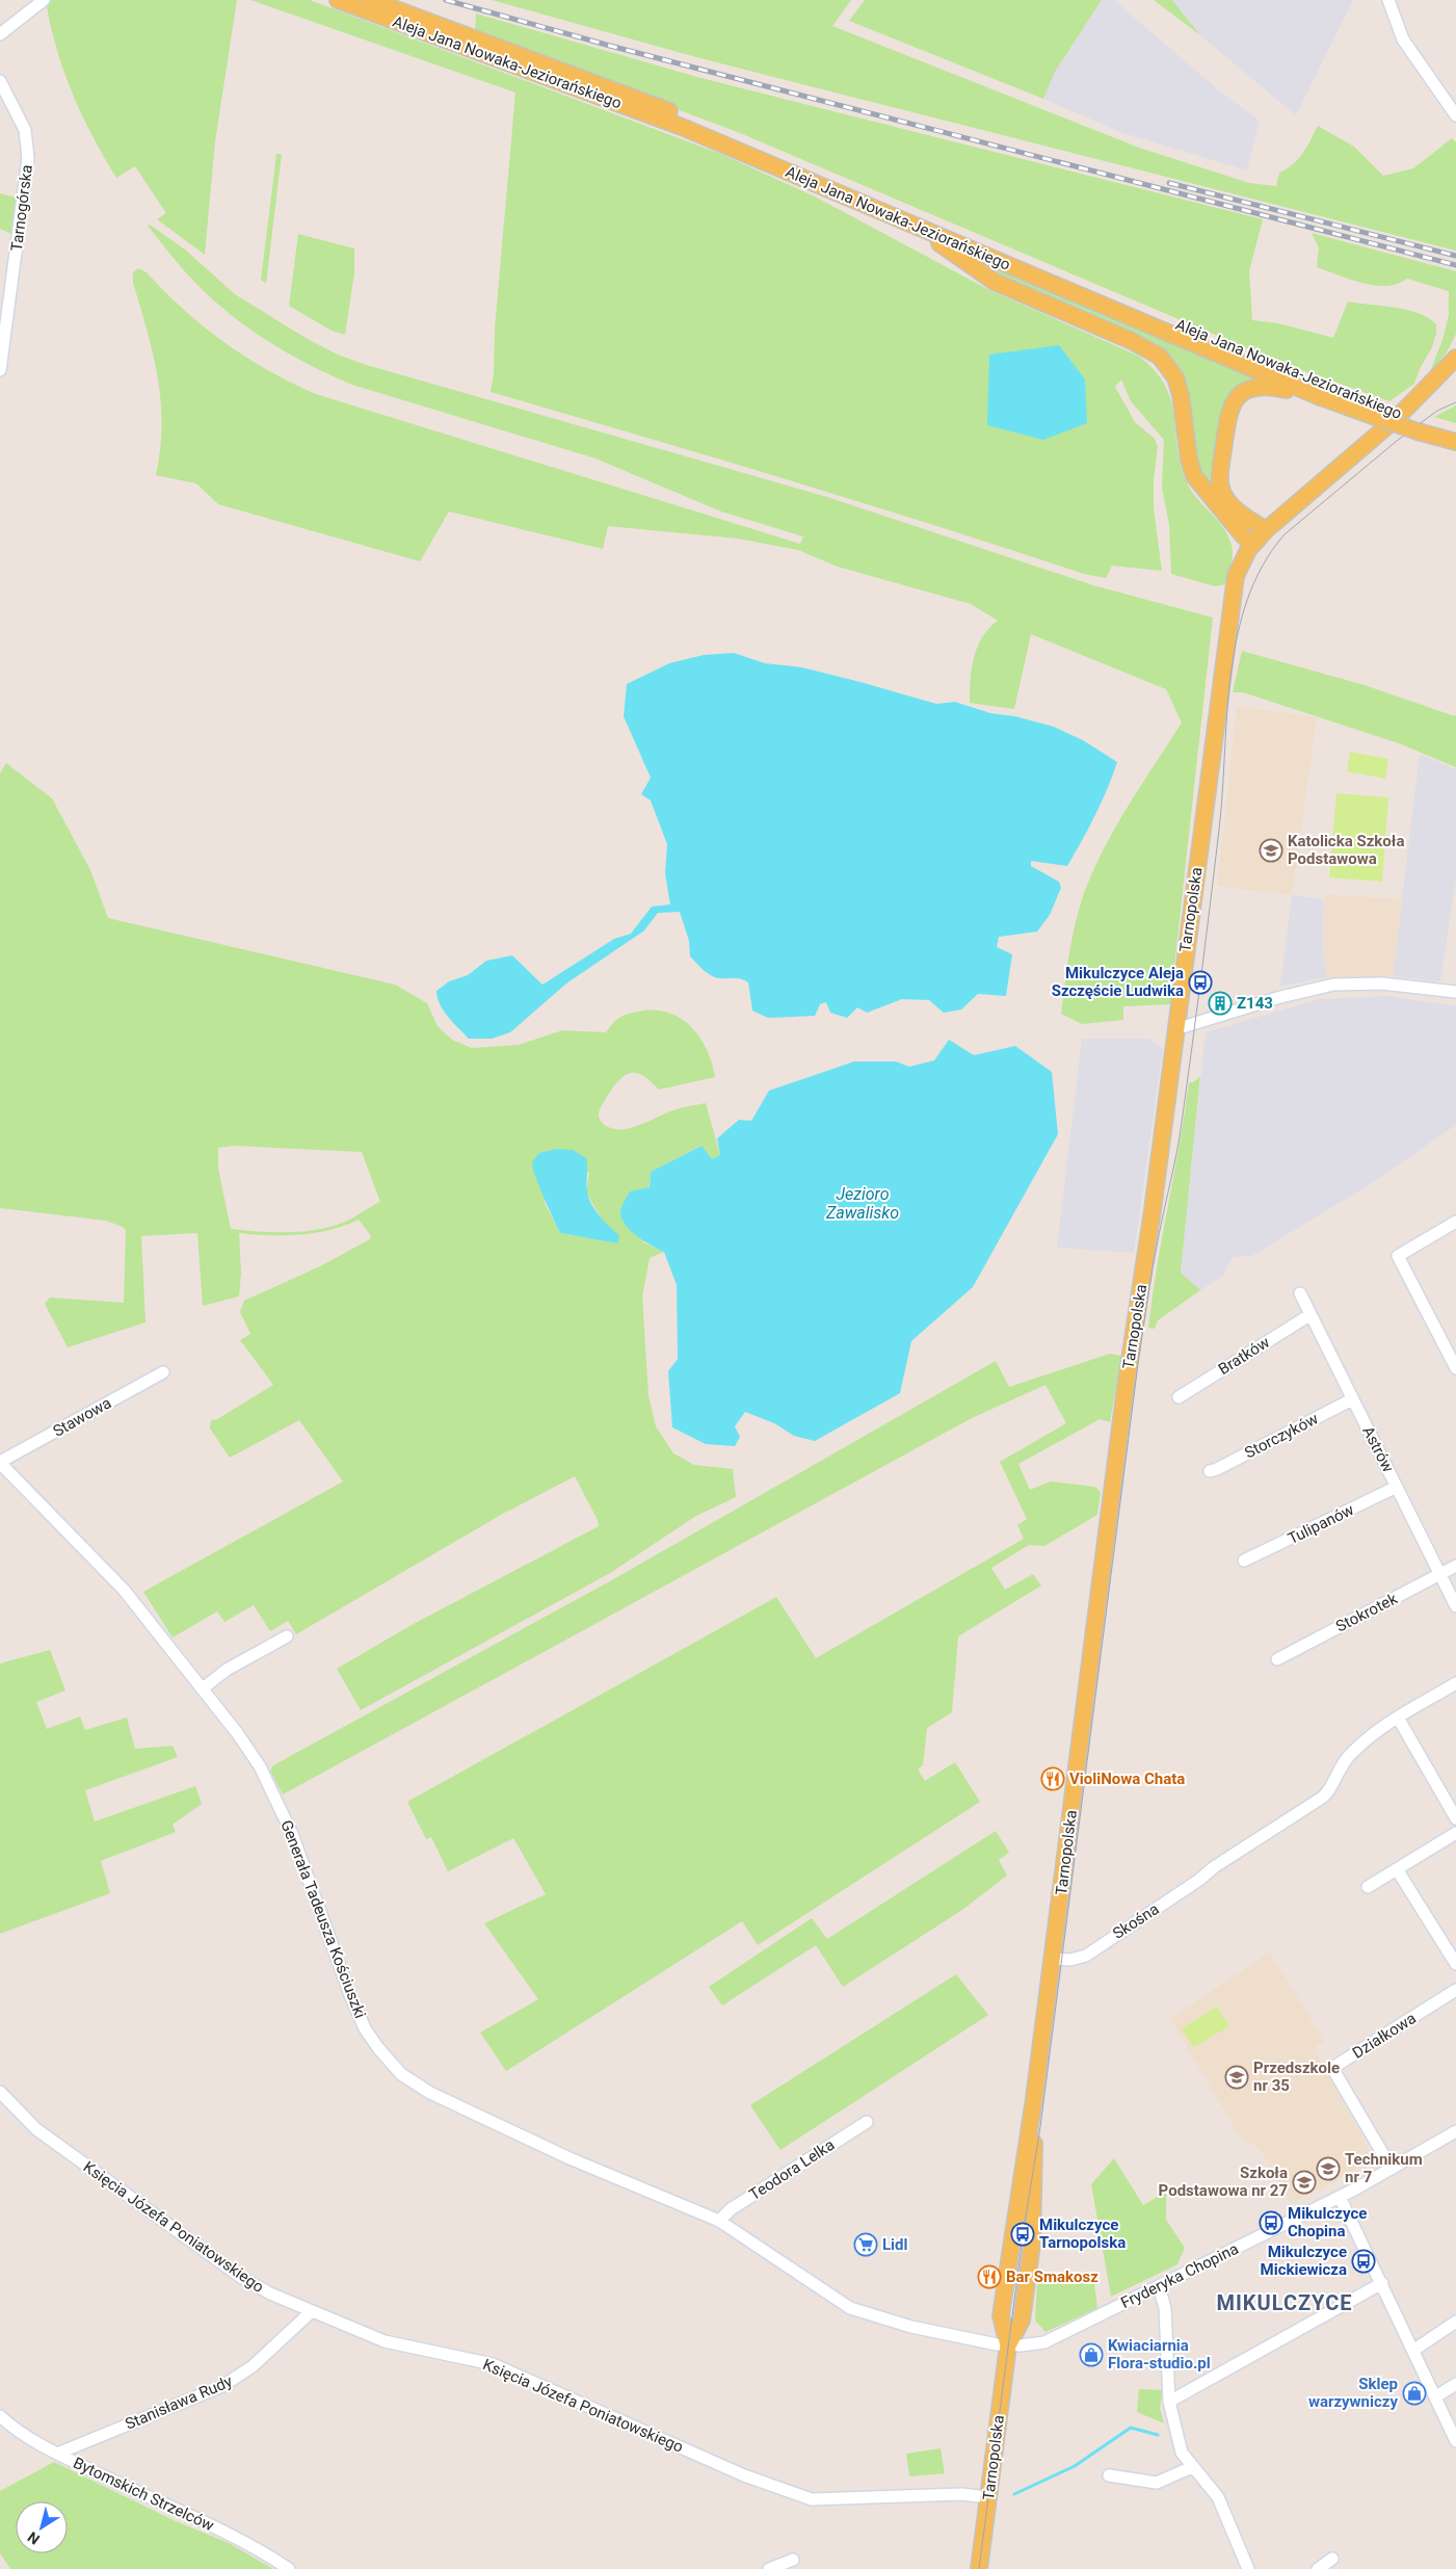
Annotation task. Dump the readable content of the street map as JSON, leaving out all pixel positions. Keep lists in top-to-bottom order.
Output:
{
  "streets": {
    "main road": ["Aleja Jana Nowaka-Jeziorańskiego", "Tarnopolska"],
    "street": [
      "Tarnogórska",
      "Bratków",
      "Stawowa",
      "Storczyków",
      "Astrów",
      "Tulipanów",
      "Stokrotek",
      "Generała Tadeusza Kościuszki",
      "Skośna",
      "Działkowa",
      "Teodora Lelka",
      "Księcia Józefa Poniatowskiego",
      "Fryderyka Chopina",
      "Stanisława Rudy",
      "Bytomskich Strzelców"
    ]
  },
  "crossings": [
    ["Tarnopolska", "Generała Tadeusza Kościuszki"],
    ["Tarnopolska", "Skośna"],
    ["Tarnopolska", "Księcia Józefa Poniatowskiego"],
    ["Tarnopolska", "Fryderyka Chopina"],
    ["Bratków", "Astrów"],
    ["Stawowa", "Generała Tadeusza Kościuszki"],
    ["Storczyków", "Astrów"],
    ["Astrów", "Tulipanów"],
    ["Astrów", "Stokrotek"],
    ["Generała Tadeusza Kościuszki", "Teodora Lelka"],
    ["Generała Tadeusza Kościuszki", "Fryderyka Chopina"],
    ["Działkowa", "Fryderyka Chopina"],
    ["Księcia Józefa Poniatowskiego", "Stanisława Rudy"],
    ["Stanisława Rudy", "Bytomskich Strzelców"]
  ],
  "districts": ["MIKULCZYCE"],
  "water": ["Jezioro Zawalisko"],
  "places": {
    "school or university": [
      "Katolicka Szkoła Podstawowa",
      "Przedszkole nr 35",
      "Technikum nr 7",
      "Szkoła Podstawowa nr 27"
    ],
    "bus stop": [
      "Mikulczyce Aleja Szczęście Ludwika",
      "Mikulczyce Chopina",
      "Mikulczyce Tarnopolska",
      "Mikulczyce Mickiewicza"
    ],
    "building": ["Z143"],
    "restaurant": ["VioliNowa Chata", "Bar Smakosz"],
    "supermarket": ["Lidl"],
    "shop": ["Kwiaciarnia Flora-studio.pl", "Sklep warzywniczy"]
  },
  "north": "bottom left"
}
